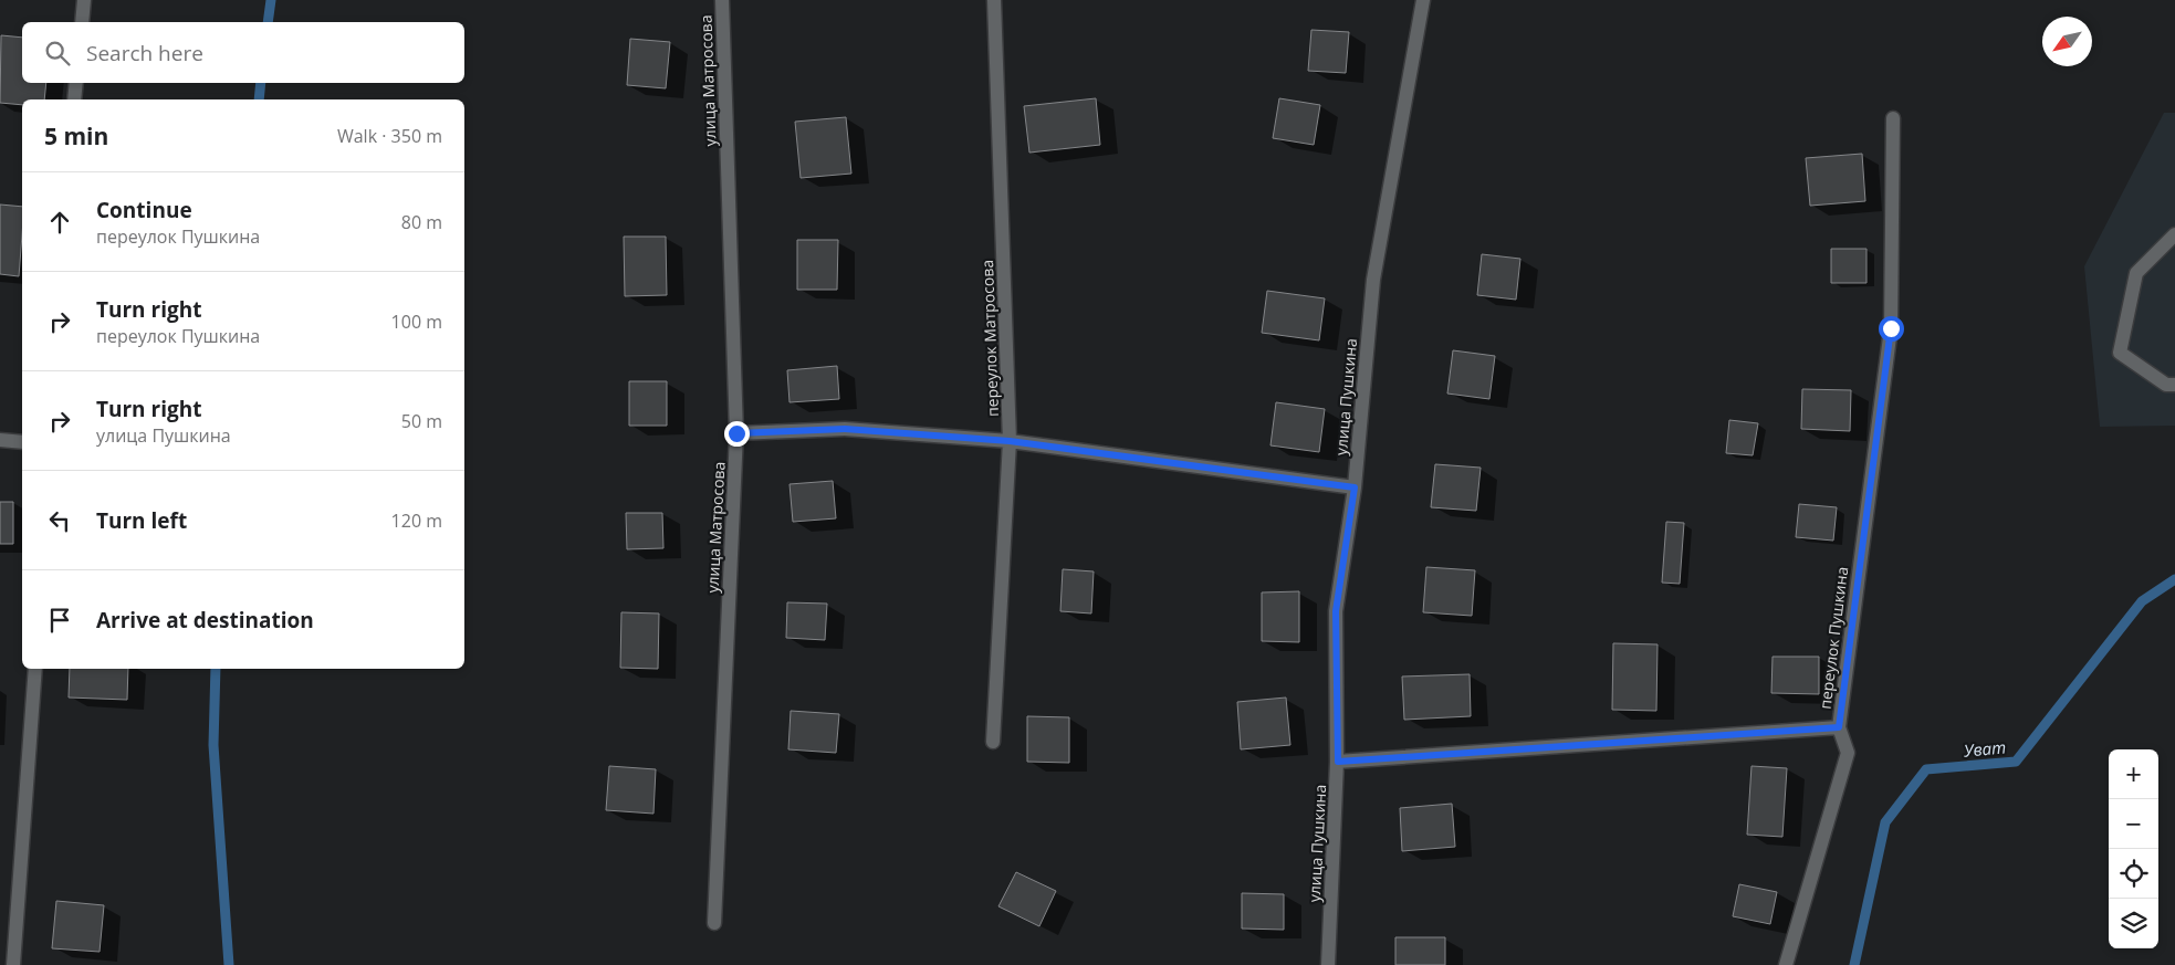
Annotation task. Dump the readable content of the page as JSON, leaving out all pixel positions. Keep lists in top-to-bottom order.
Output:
{
  "streets": {
    "street": [
      "улица Матросова",
      "переулок Матросова",
      "улица Пушкина",
      "переулок Пушкина"
    ]
  },
  "crossings": [
    ["улица Пушкина", "переулок Пушкина"]
  ],
  "water": ["Уват"],
  "north": "bottom left",
  "page": {
    "search": "Search here",
    "heading": ["5 min", "Walk · 350 m"],
    "list": [
      ["Continue", "переулок Пушкина", "80 m"],
      ["Turn right", "переулок Пушкина", "100 m"],
      ["Turn right", "улица Пушкина", "50 m"],
      ["Turn left", "120 m"],
      "Arrive at destination"
    ],
    "map_buttons": ["+", "−"]
  }
}
